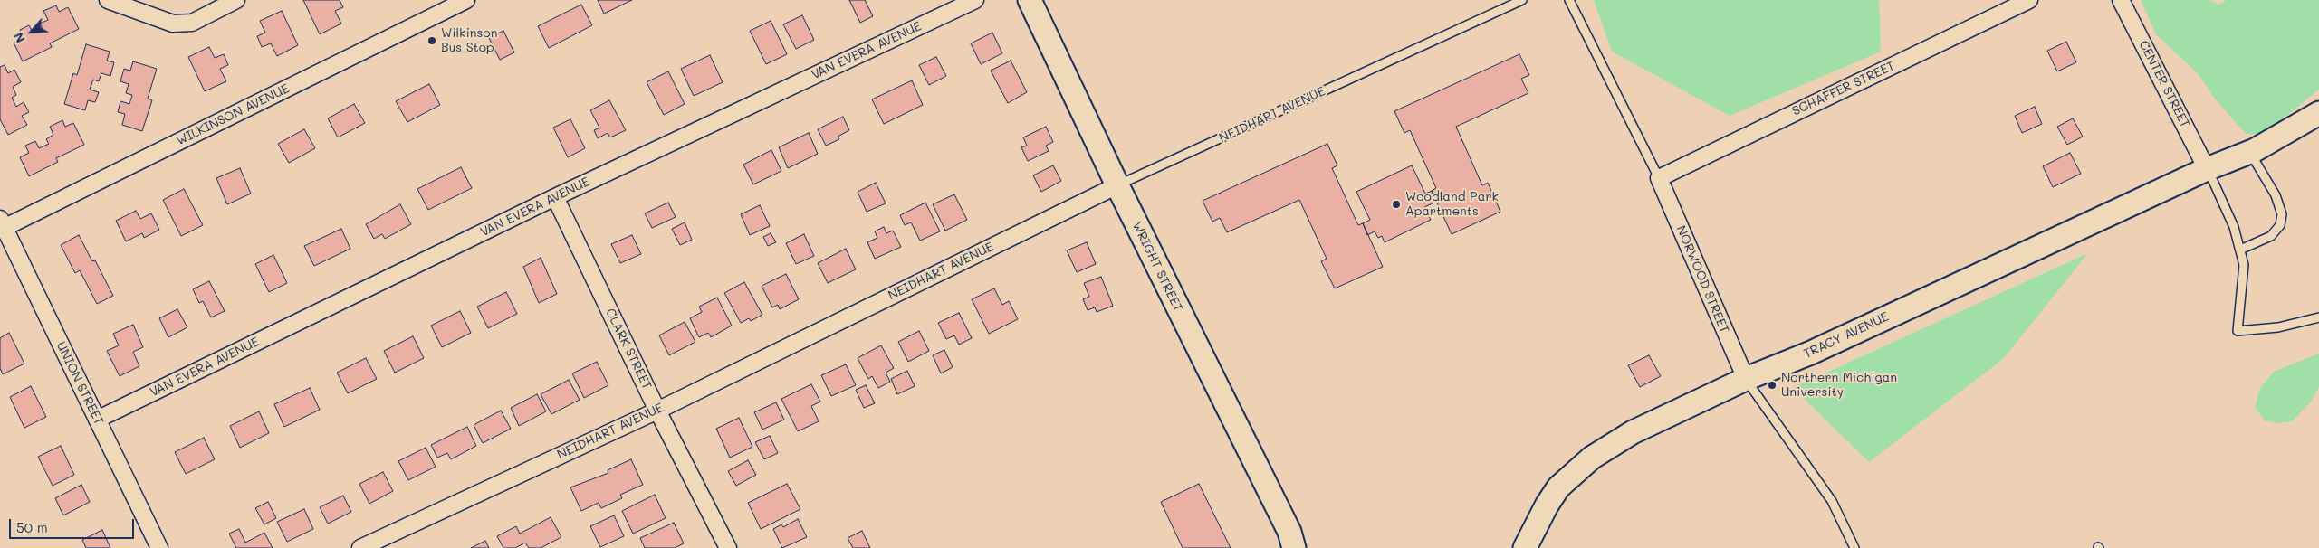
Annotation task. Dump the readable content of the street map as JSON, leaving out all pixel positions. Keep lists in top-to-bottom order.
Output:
{
  "streets": {
    "street": [
      "VAN EVERA AVENUE",
      "CENTER STREET",
      "SCHAFFER STREET",
      "WILKINSON AVENUE",
      "NEIDHART AVENUE",
      "WRIGHT STREET",
      "NORWOOD STREET",
      "TRACY AVENUE",
      "CLARK STREET",
      "UNION STREET"
    ]
  },
  "crossings": [
    ["VAN EVERA AVENUE", "CLARK STREET"],
    ["VAN EVERA AVENUE", "UNION STREET"],
    ["CENTER STREET", "TRACY AVENUE"],
    ["SCHAFFER STREET", "NORWOOD STREET"],
    ["WILKINSON AVENUE", "UNION STREET"],
    ["NEIDHART AVENUE", "WRIGHT STREET"],
    ["NEIDHART AVENUE", "CLARK STREET"],
    ["NORWOOD STREET", "TRACY AVENUE"]
  ],
  "places": ["Wilkinson Bus Stop", "Woodland Park Apartments", "Northern Michigan University"],
  "scale_bar": "50 m",
  "north": "bottom left"
}
